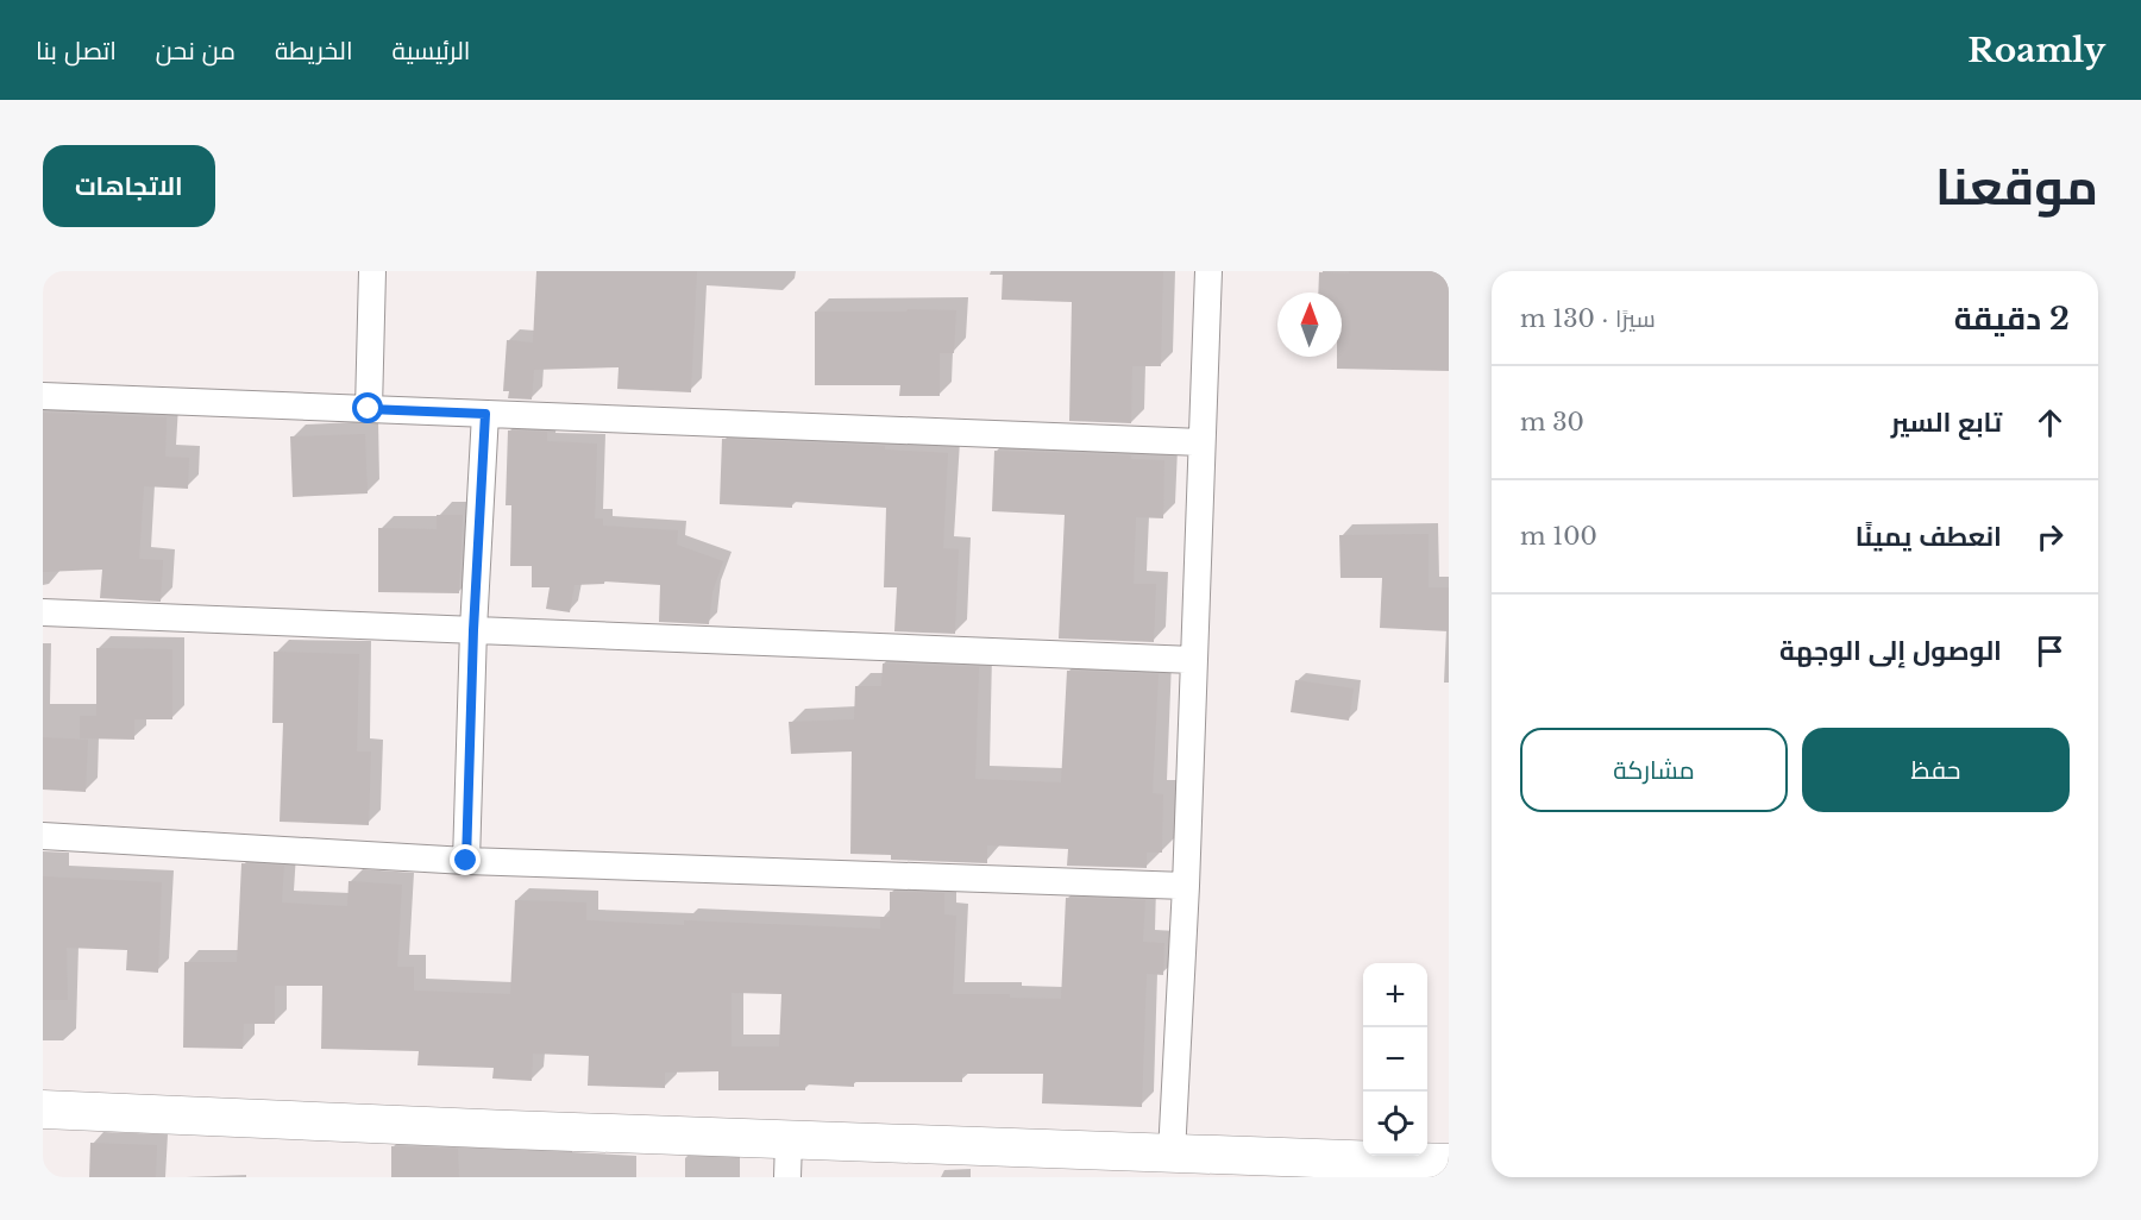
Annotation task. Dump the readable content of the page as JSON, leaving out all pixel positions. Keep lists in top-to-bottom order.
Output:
{
  "north": "top",
  "page": {
    "header": "Roamly",
    "nav": [
      "الرئيسية",
      "الخريطة",
      "من نحن",
      "اتصل بنا"
    ],
    "title": "موقعنا",
    "buttons": [
      "الاتجاهات",
      ["حفظ", "مشاركة"]
    ],
    "heading": ["2 دقيقة", "سيرًا · 130 m"],
    "list": [
      ["تابع السير", "30 m"],
      ["انعطف يمينًا", "100 m"],
      "الوصول إلى الوجهة"
    ],
    "map_buttons": ["+", "−"]
  }
}
